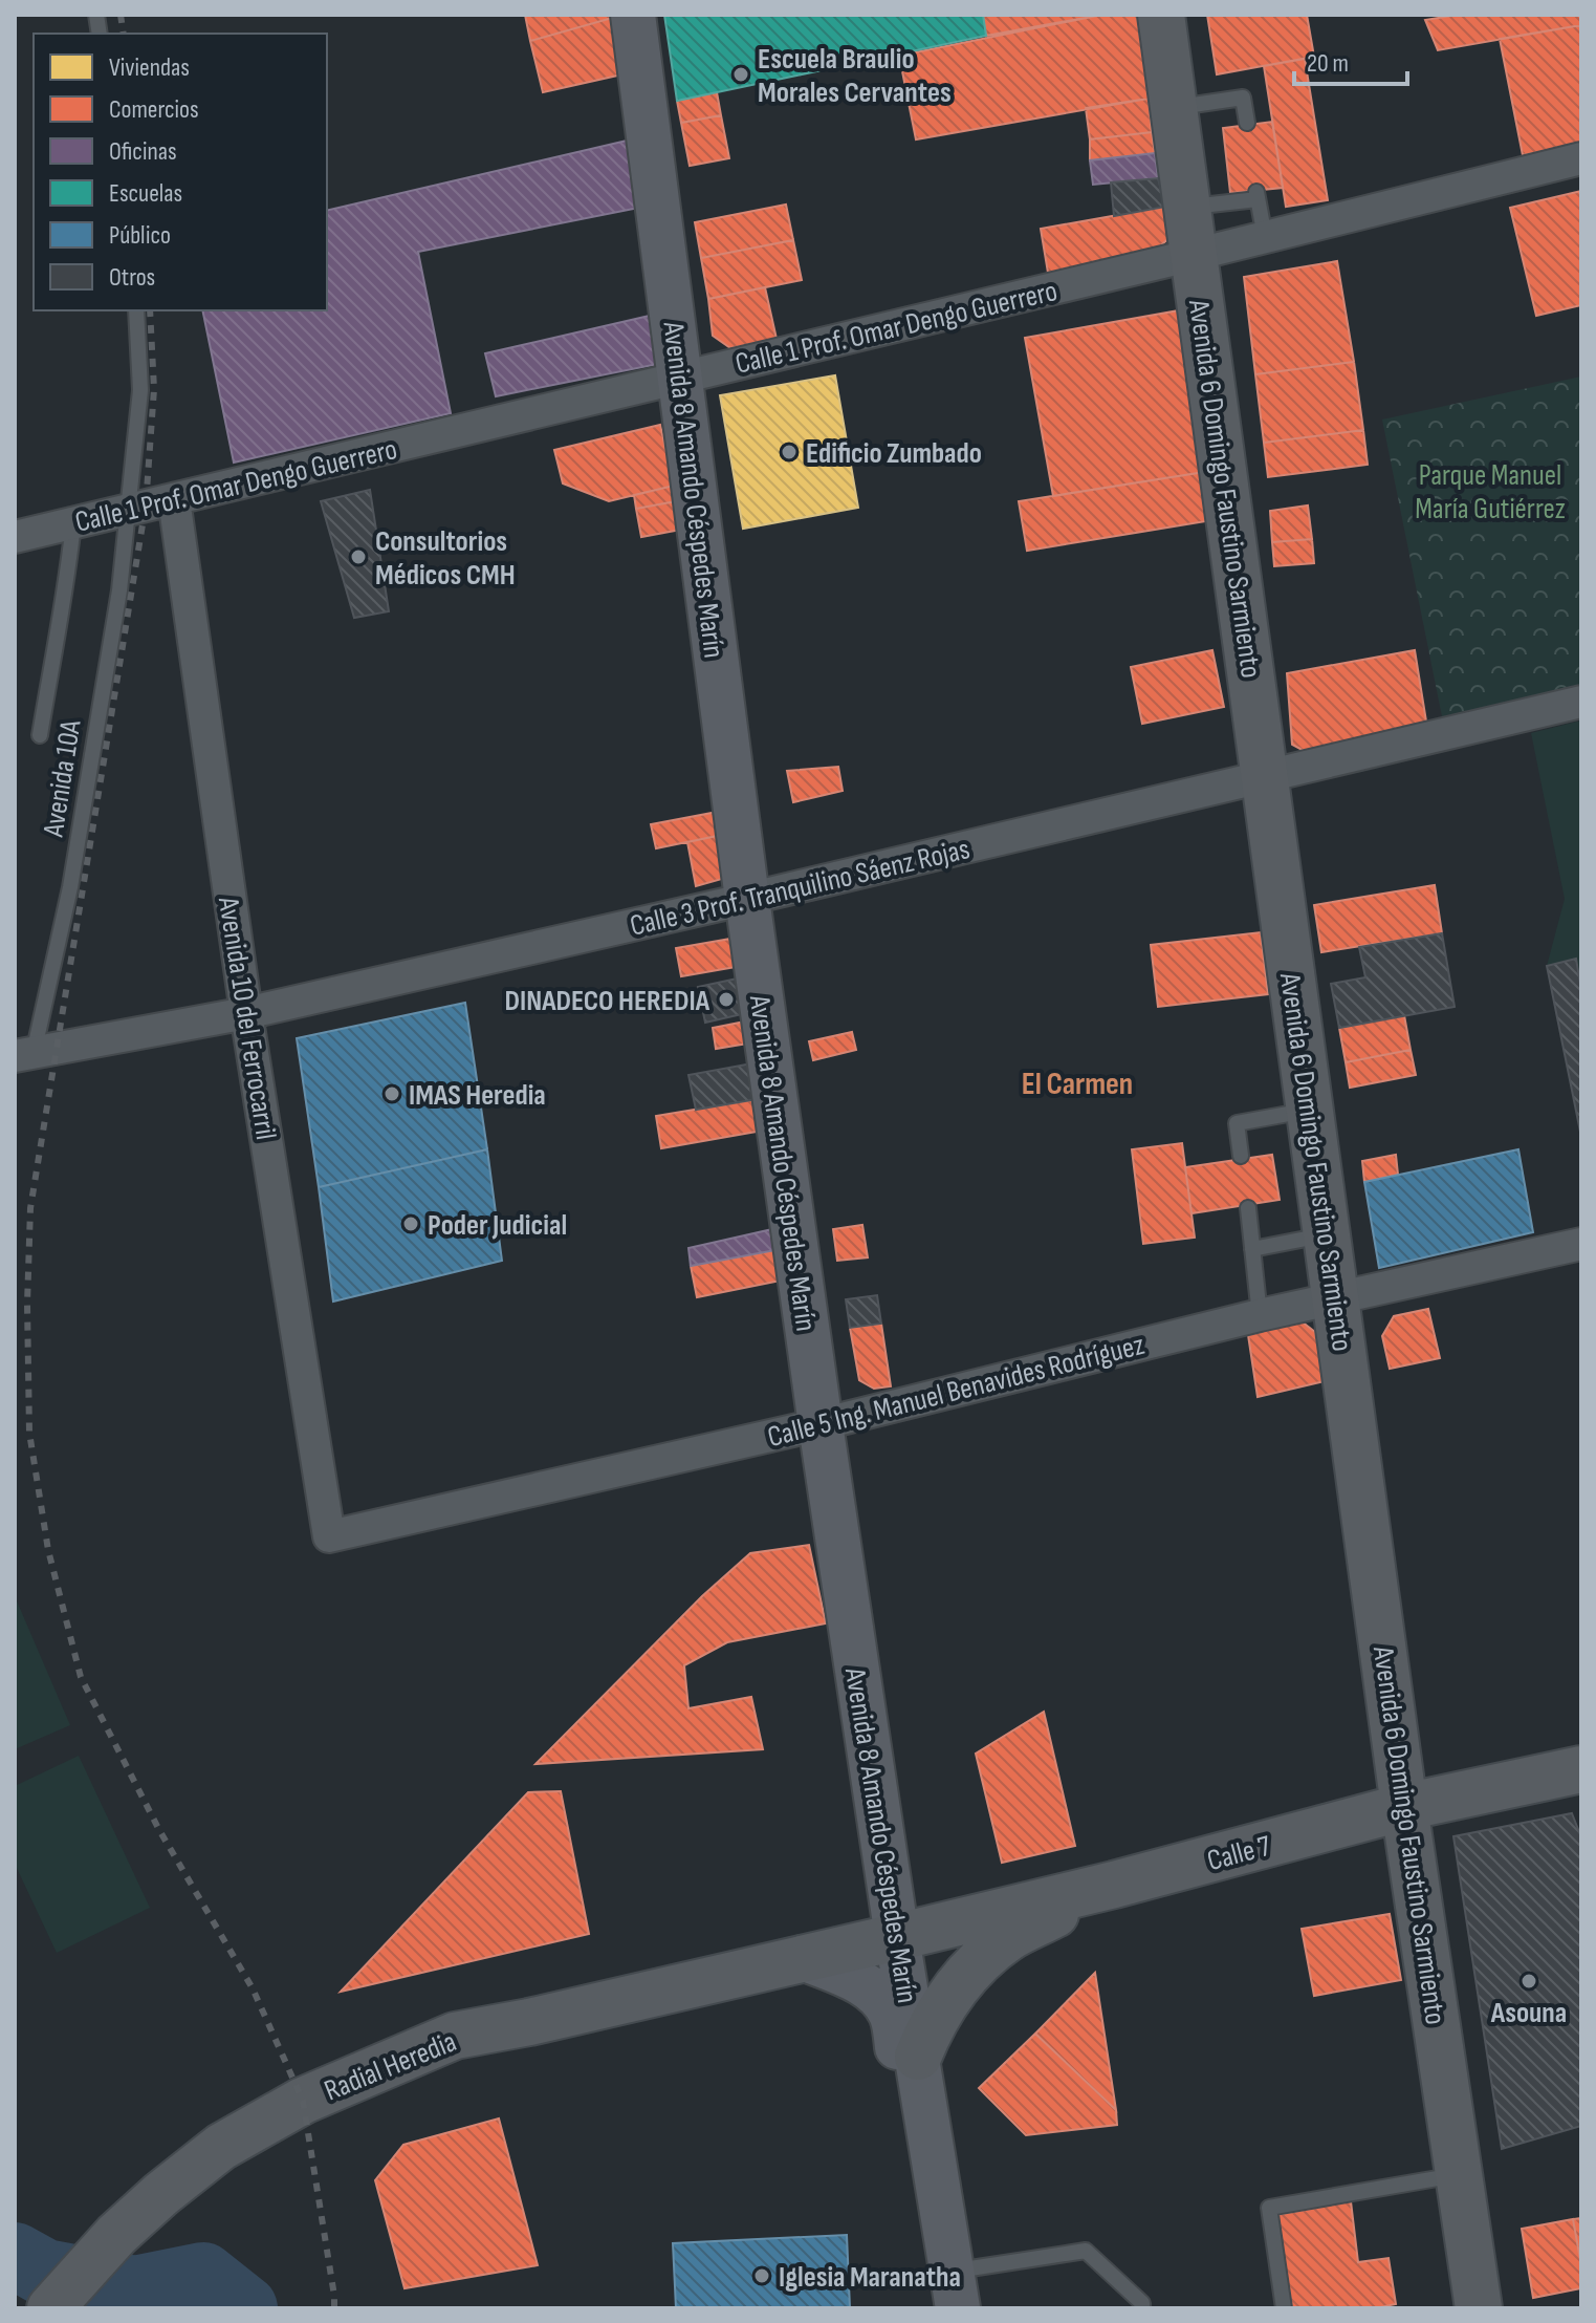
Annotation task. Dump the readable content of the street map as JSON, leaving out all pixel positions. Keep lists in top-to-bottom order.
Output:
{
  "streets": {
    "main road": ["Avenida 6 Domingo Faustino Sarmiento", "Calle 7", "Radial Heredia"],
    "street": [
      "Calle 1 Prof. Omar Dengo Guerrero",
      "Avenida 8 Amando Céspedes Marín",
      "Calle 3 Prof. Tranquilino Sáenz Rojas",
      "Avenida 10 del Ferrocarril",
      "Calle 5 Ing. Manuel Benavides Rodríguez"
    ],
    "lane": ["Avenida 10A"]
  },
  "crossings": [
    ["Calle 1 Prof. Omar Dengo Guerrero", "Avenida 6 Domingo Faustino Sarmiento"],
    ["Calle 1 Prof. Omar Dengo Guerrero", "Avenida 8 Amando Céspedes Marín"],
    ["Calle 1 Prof. Omar Dengo Guerrero", "Avenida 10A"],
    ["Calle 1 Prof. Omar Dengo Guerrero", "Avenida 10 del Ferrocarril"],
    ["Avenida 6 Domingo Faustino Sarmiento", "Calle 3 Prof. Tranquilino Sáenz Rojas"],
    ["Avenida 6 Domingo Faustino Sarmiento", "Calle 5 Ing. Manuel Benavides Rodríguez"],
    ["Avenida 6 Domingo Faustino Sarmiento", "Calle 7"],
    ["Avenida 8 Amando Céspedes Marín", "Calle 3 Prof. Tranquilino Sáenz Rojas"],
    ["Avenida 8 Amando Céspedes Marín", "Calle 5 Ing. Manuel Benavides Rodríguez"],
    ["Avenida 8 Amando Céspedes Marín", "Calle 7"],
    ["Avenida 8 Amando Céspedes Marín", "Radial Heredia"],
    ["Avenida 10A", "Calle 3 Prof. Tranquilino Sáenz Rojas"],
    ["Calle 3 Prof. Tranquilino Sáenz Rojas", "Avenida 10 del Ferrocarril"],
    ["Avenida 10 del Ferrocarril", "Calle 5 Ing. Manuel Benavides Rodríguez"],
    ["Calle 7", "Radial Heredia"]
  ],
  "districts": ["El Carmen"],
  "parks": ["Parque Manuel María Gutiérrez"],
  "places": [
    "Escuela Braulio Morales Cervantes",
    "Edificio Zumbado",
    "Consultorios Médicos CMH",
    "DINADECO HEREDIA",
    "IMAS Heredia",
    "Poder Judicial",
    "Asouna",
    "Iglesia Maranatha"
  ],
  "legend": [
    "Viviendas",
    "Comercios",
    "Oficinas",
    "Escuelas",
    "Público",
    "Otros"
  ],
  "scale_bar": "20 m"
}
